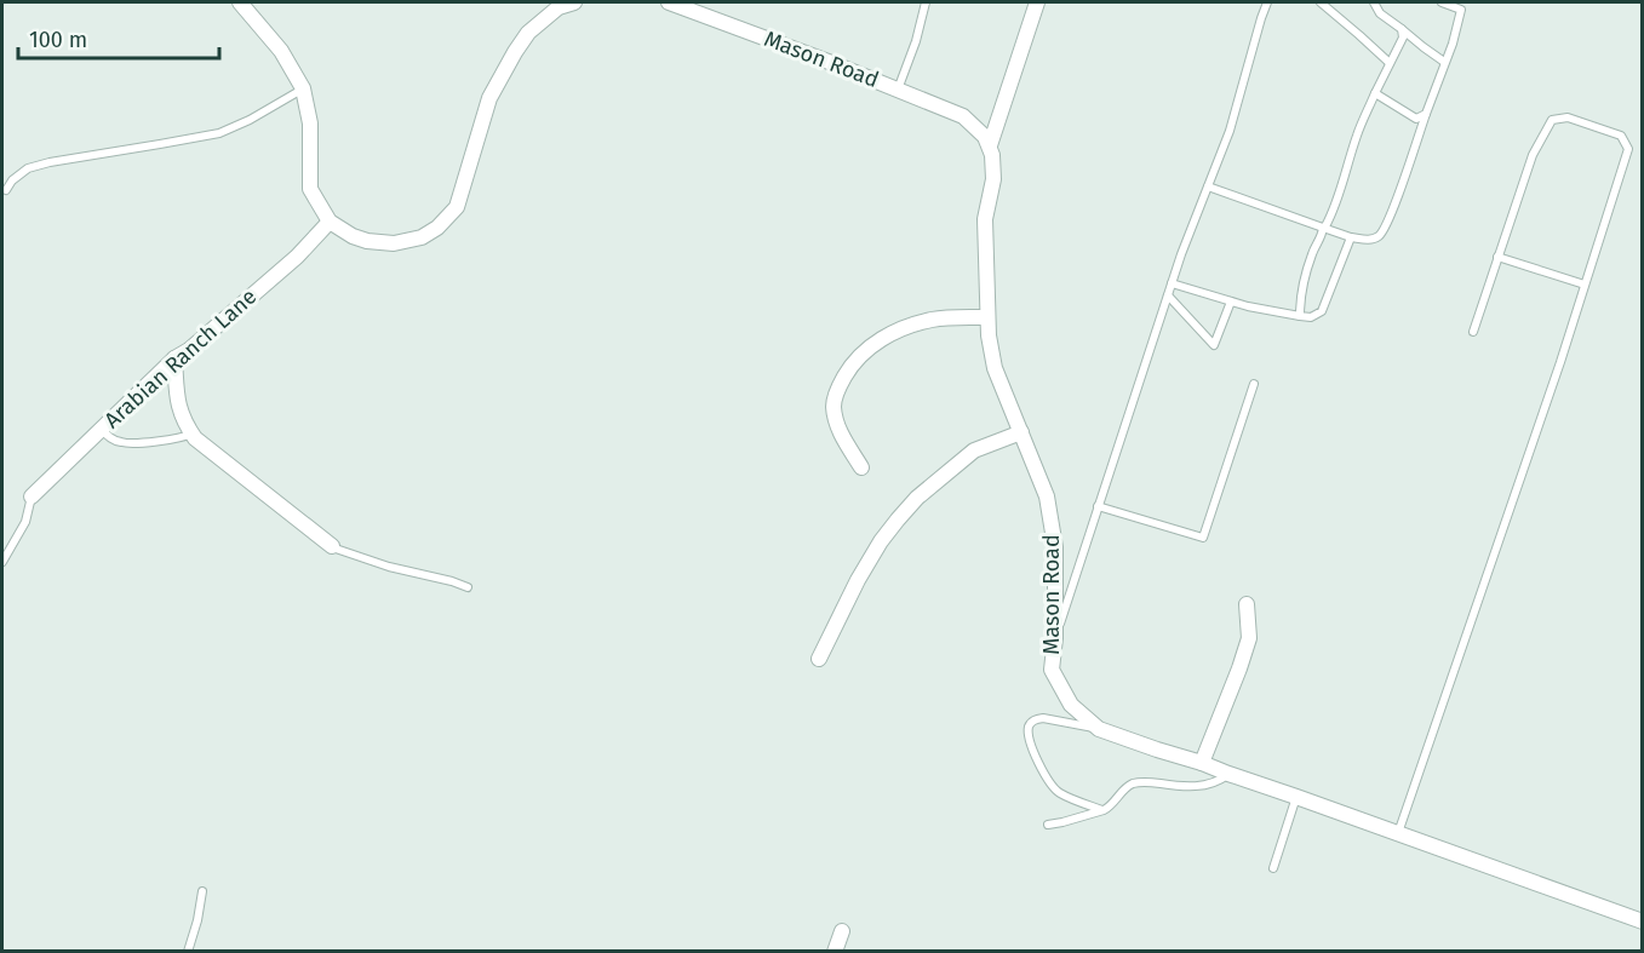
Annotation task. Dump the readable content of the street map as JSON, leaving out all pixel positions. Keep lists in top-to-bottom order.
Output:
{
  "streets": {
    "street": ["Mason Road", "Arabian Ranch Lane"]
  },
  "scale_bar": "100 m"
}
